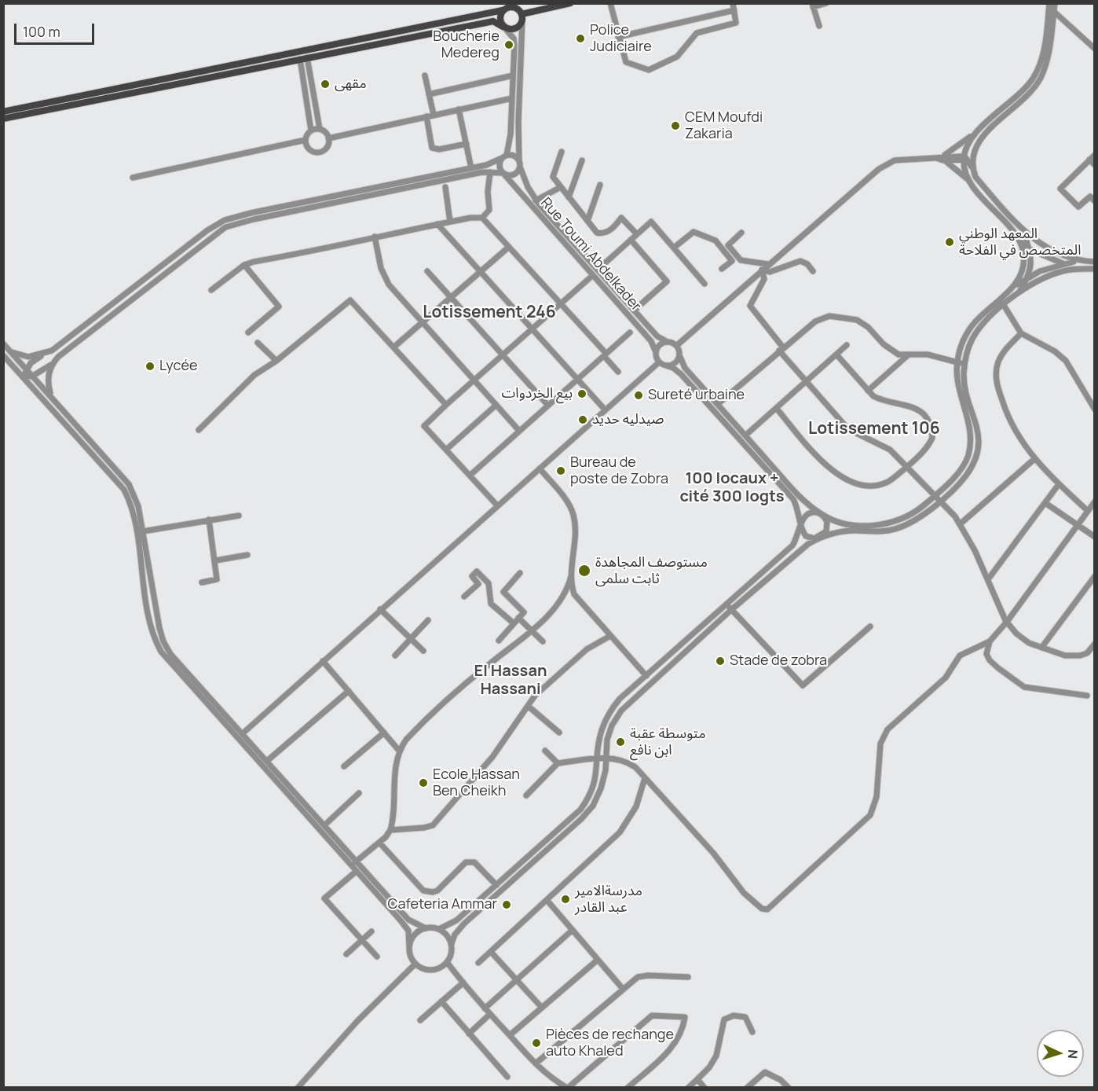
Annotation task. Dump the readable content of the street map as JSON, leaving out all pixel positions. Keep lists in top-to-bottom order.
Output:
{
  "streets": {
    "street": ["Rue Toumi Abdelkader"]
  },
  "districts": [
    "Lotissement 246",
    "Lotissement 106",
    "100 locaux + cité 300 logts",
    "El Hassan Hassani"
  ],
  "places": [
    "Police Judiciaire",
    "Boucherie Medereg",
    "مقهى",
    "CEM Moufdi Zakaria",
    "المعهد الوطني المتخصص في الفلاحة",
    "Lycée",
    "بيع الخردوات",
    "Sureté urbaine",
    "صيدليه حديد",
    "Bureau de poste de Zobra",
    "مستوصف المجاهدة ثابت سلمى",
    "Stade de zobra",
    "متوسطة عقبة ابن نافع",
    "Ecole Hassan Ben Cheikh",
    "مدرسةالامير عبد القادر",
    "Cafeteria Ammar",
    "Pièces de rechange auto Khaled"
  ],
  "scale_bar": "100 m",
  "north": "right"
}
